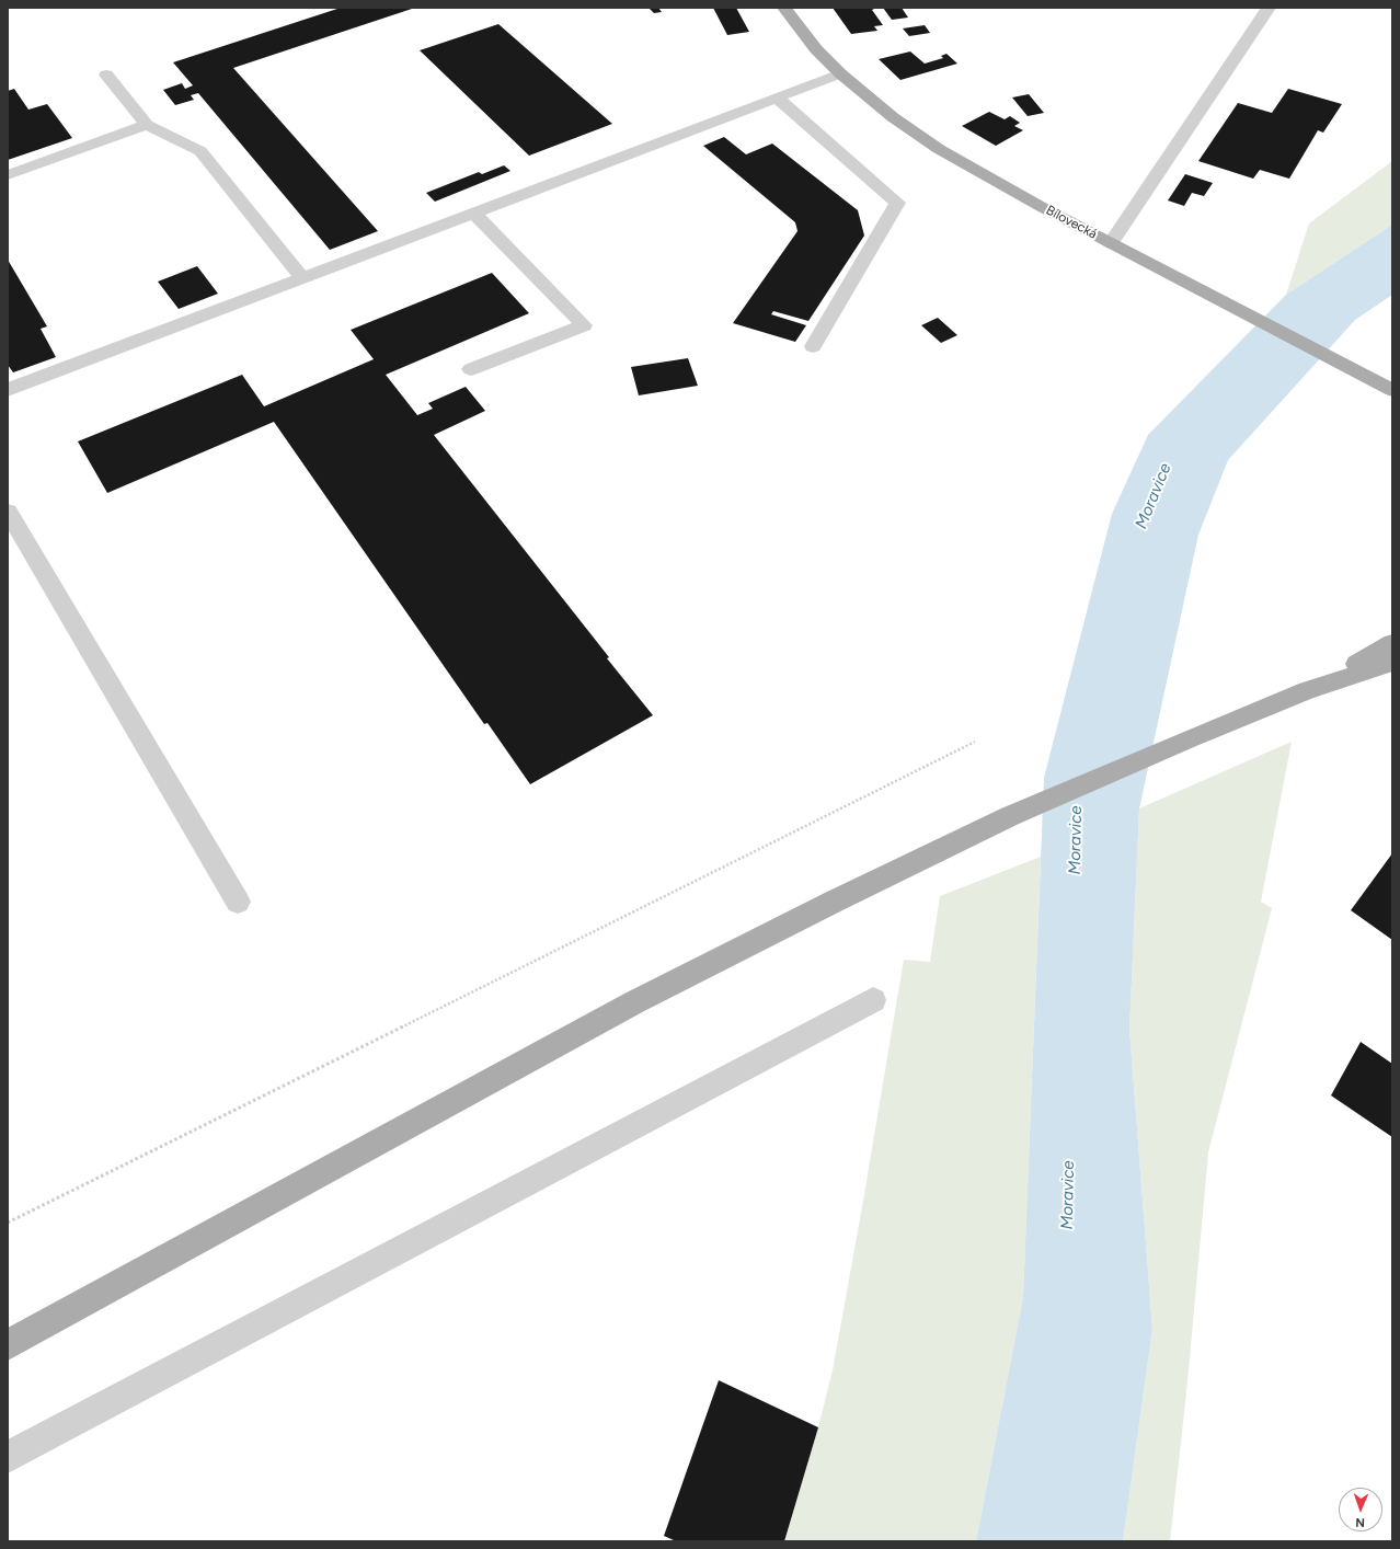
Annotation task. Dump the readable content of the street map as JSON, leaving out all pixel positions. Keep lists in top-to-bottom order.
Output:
{
  "streets": {
    "main road": ["Bílovecká"]
  },
  "water": ["Moravice"],
  "north": "bottom"
}
